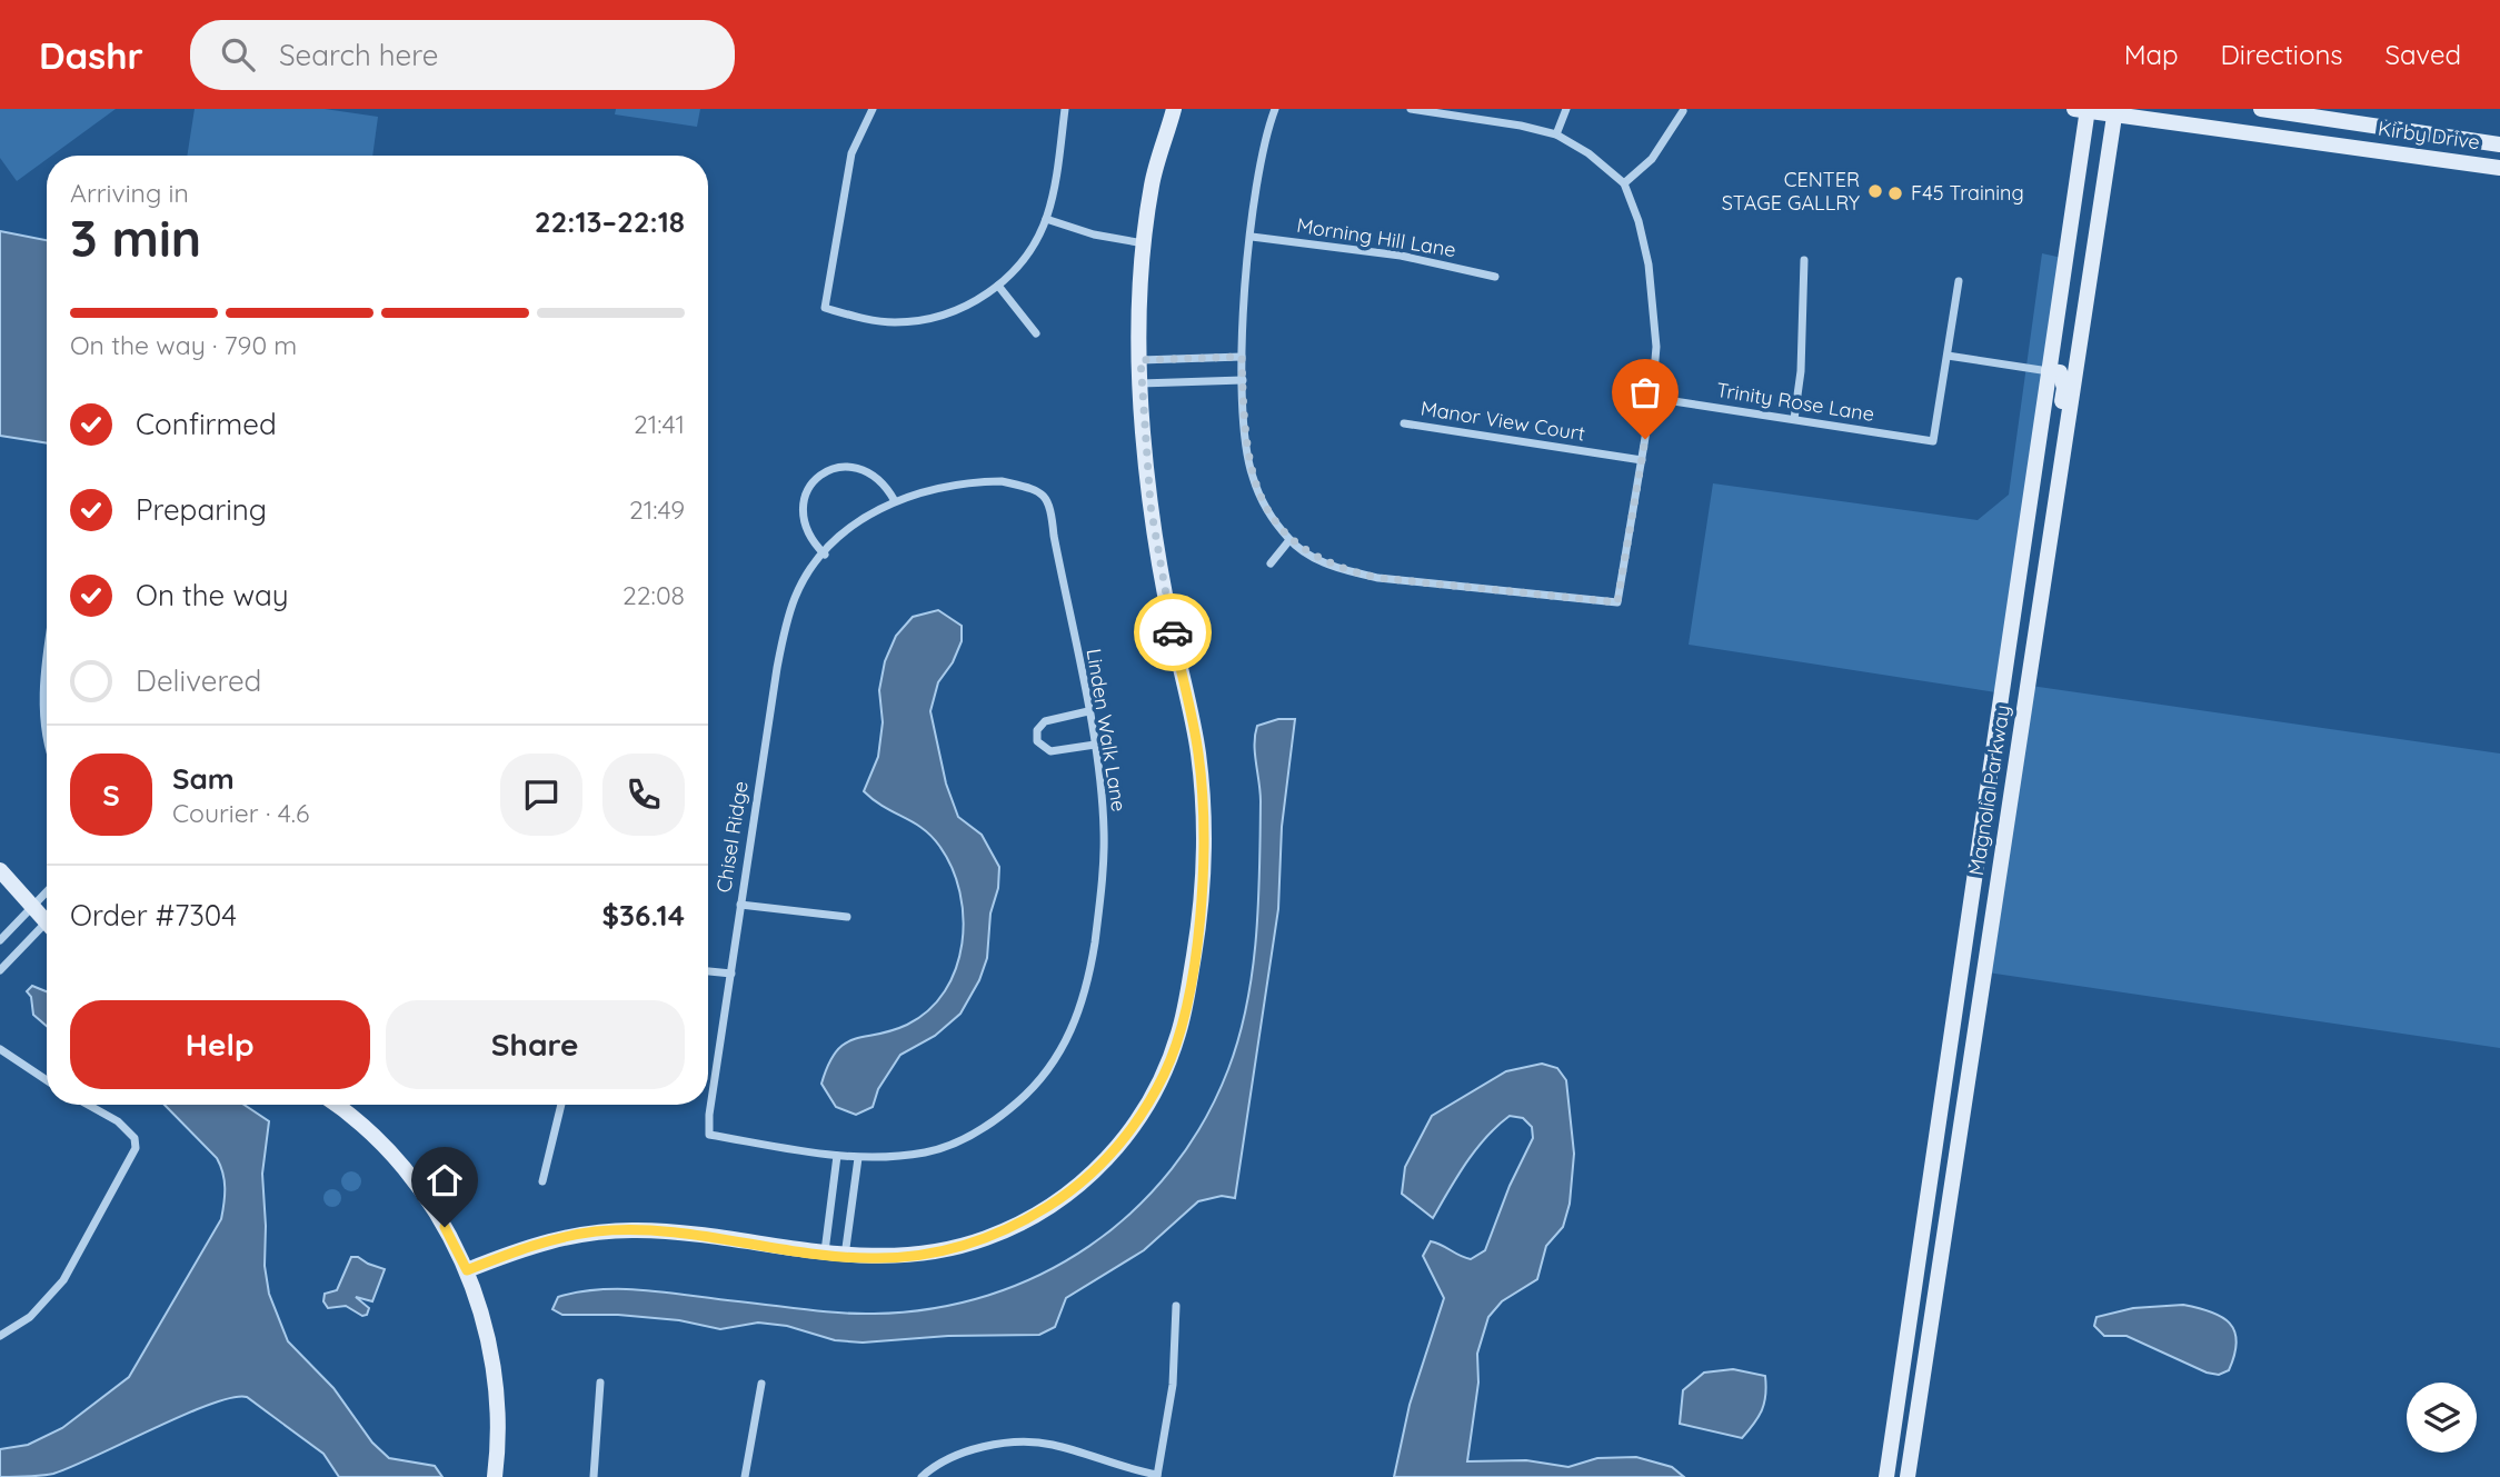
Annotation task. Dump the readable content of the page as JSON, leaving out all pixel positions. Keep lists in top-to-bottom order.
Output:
{
  "streets": {
    "main road": ["Kirby Drive", "Magnolia Parkway"],
    "street": [
      "Morning Hill Lane",
      "Trinity Rose Lane",
      "Manor View Court",
      "Linden Walk Lane",
      "Chisel Ridge"
    ]
  },
  "crossings": [
    ["Kirby Drive", "Magnolia Parkway"],
    ["Linden Walk Lane", "Chisel Ridge"]
  ],
  "places": ["CENTER STAGE GALLRY", "F45 Training"],
  "page": {
    "header": "Dashr",
    "search": "Search here",
    "nav": ["Map", "Directions", "Saved"],
    "heading": ["3 min", "Arriving in", "22:13–22:18"],
    "panel": [
      "Sam",
      "Courier · 4.6",
      "Order #7304",
      "$36.14"
    ],
    "bar": "On the way · 790 m",
    "list": [
      ["Confirmed", "21:41"],
      ["Preparing", "21:49"],
      ["On the way", "22:08"],
      "Delivered"
    ],
    "round": "S",
    "buttons": ["Help", "Share"]
  }
}
